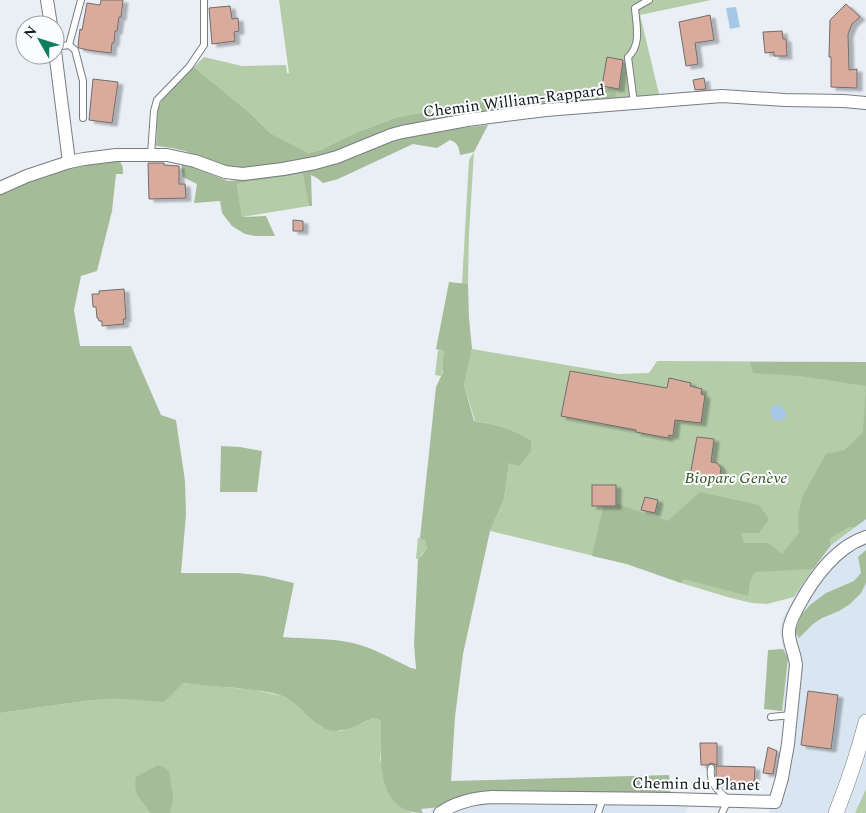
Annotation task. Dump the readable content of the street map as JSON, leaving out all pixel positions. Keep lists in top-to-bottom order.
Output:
{
  "streets": {
    "street": ["Chemin William-Rappard", "Chemin du Planet"]
  },
  "parks": ["Bioparc Genève"],
  "north": "top left"
}
